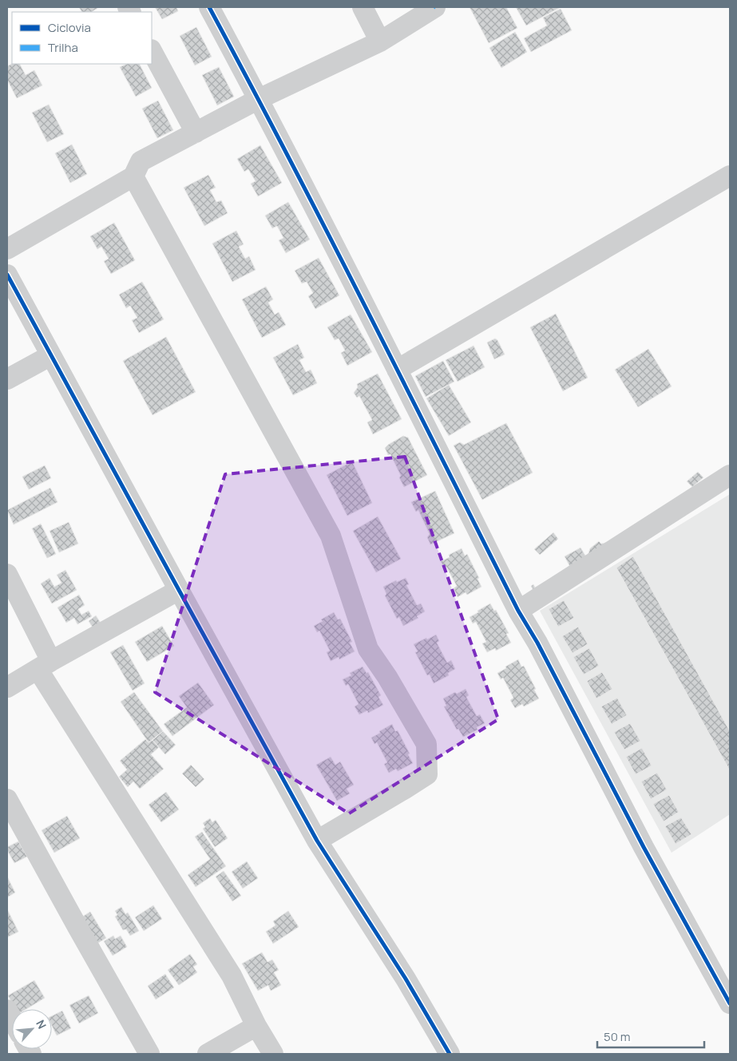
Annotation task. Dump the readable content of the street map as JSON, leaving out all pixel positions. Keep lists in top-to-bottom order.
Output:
{
  "legend": ["Ciclovia", "Trilha"],
  "scale_bar": "50 m",
  "north": "top right"
}
